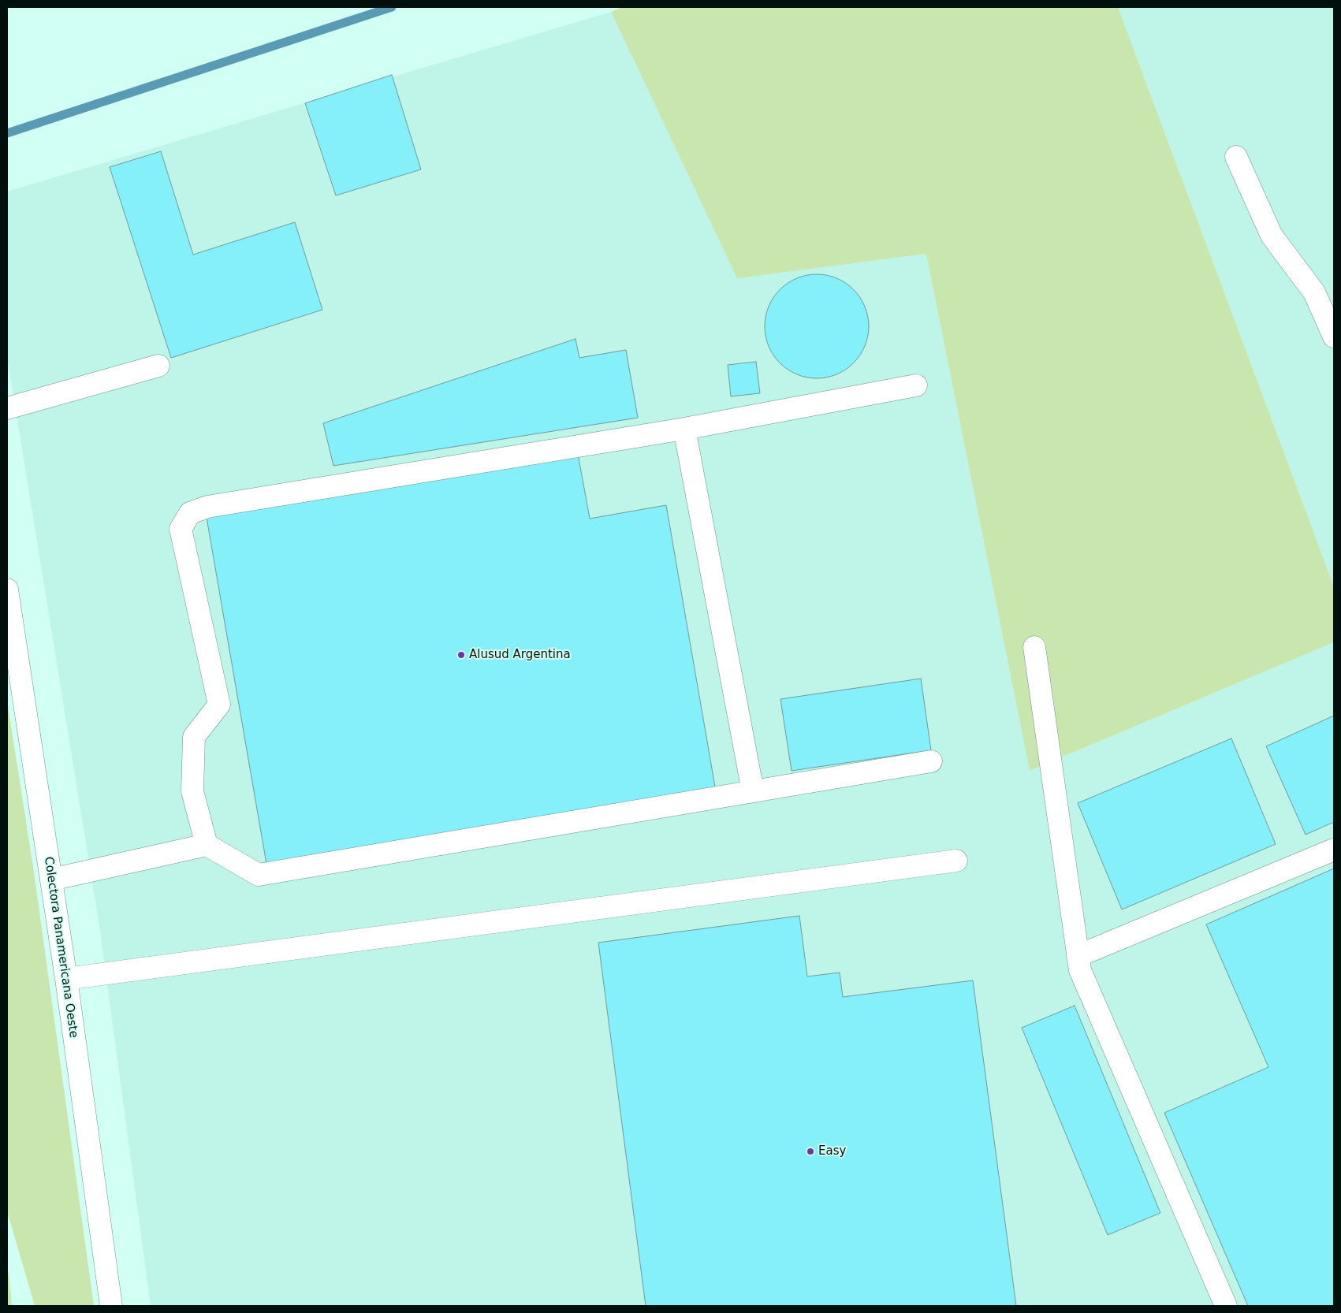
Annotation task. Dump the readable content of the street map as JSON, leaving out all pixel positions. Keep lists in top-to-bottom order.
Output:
{
  "streets": {
    "street": ["Colectora Panamericana Oeste"]
  },
  "places": ["Alusud Argentina", "Easy"]
}
